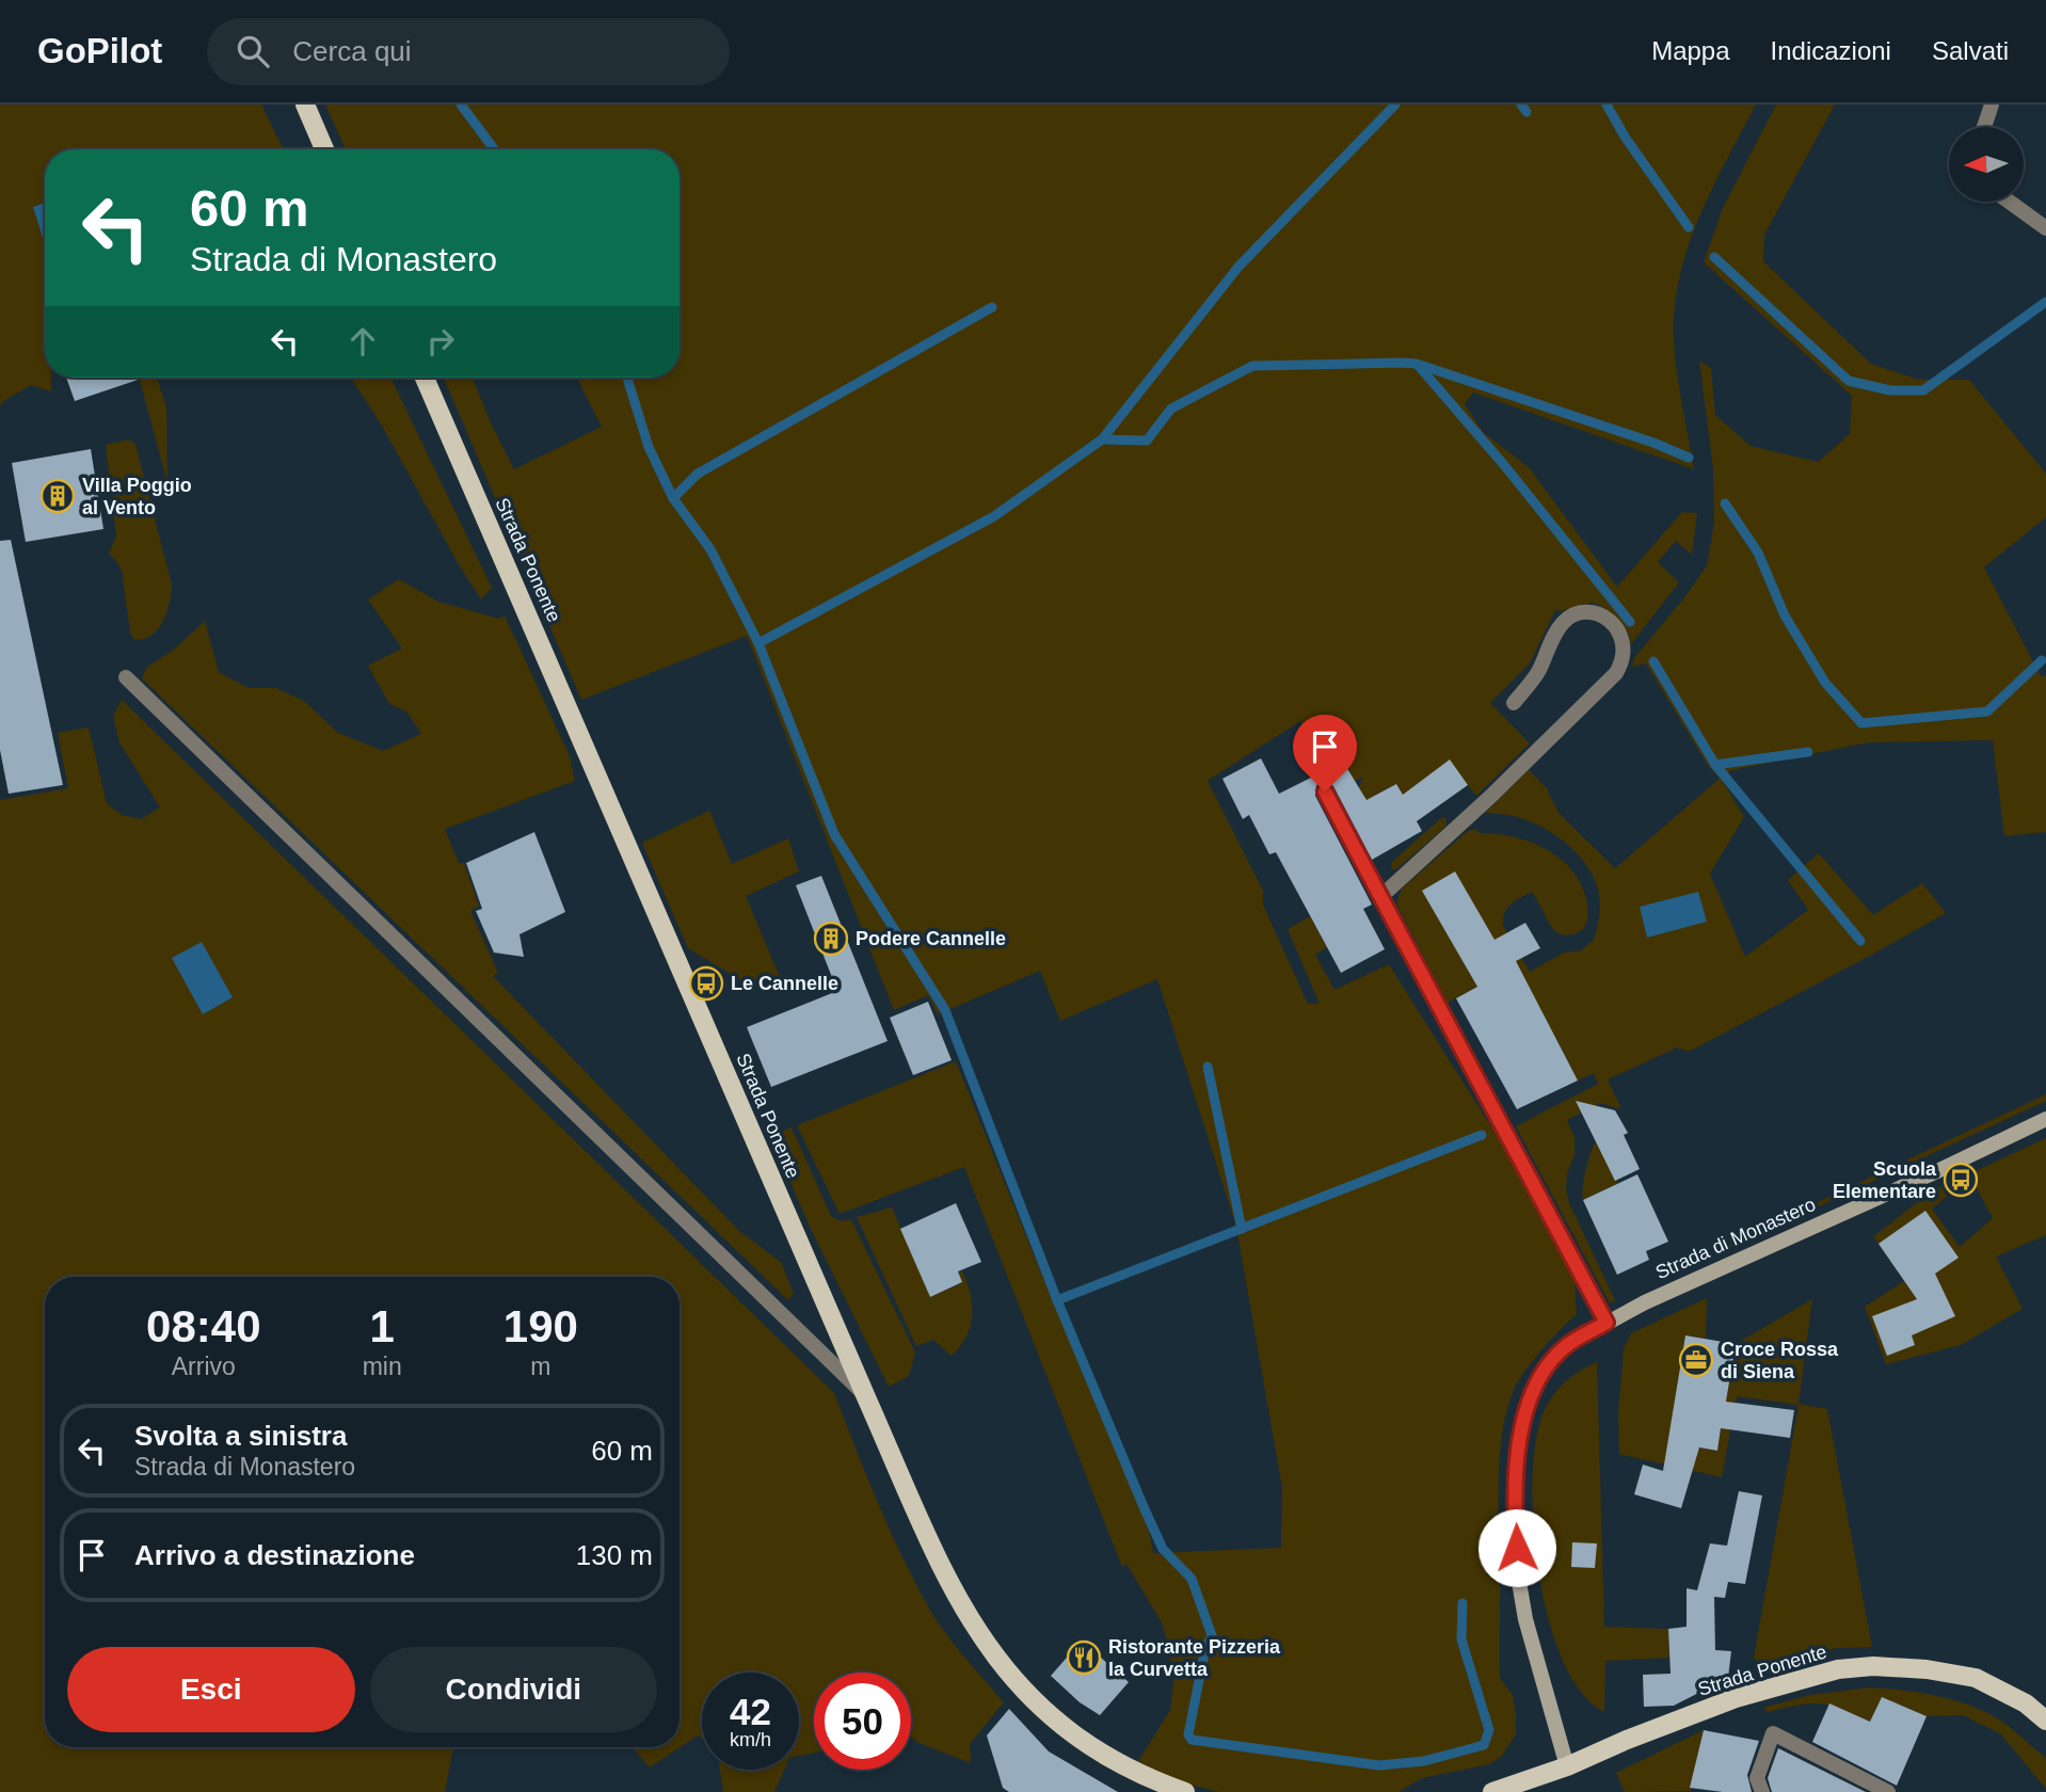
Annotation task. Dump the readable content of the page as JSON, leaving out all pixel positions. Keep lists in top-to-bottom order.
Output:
{
  "streets": {
    "main road": ["Strada Ponente", "Strada di Monastero"]
  },
  "crossings": [
    ["Strada Ponente", "Strada di Monastero"]
  ],
  "places": {
    "building": ["Villa Poggio al Vento", "Podere Cannelle"],
    "bus stop": ["Le Cannelle", "Scuola Elementare"],
    "office": ["Croce Rossa di Siena"],
    "restaurant": ["Ristorante Pizzeria la Curvetta"]
  },
  "north": "left",
  "page": {
    "header": "GoPilot",
    "search": "Cerca qui",
    "nav": ["Mappa", "Indicazioni", "Salvati"],
    "turn": ["60 m", "Strada di Monastero"],
    "eta": [
      "08:40",
      "Arrivo",
      "1",
      "min",
      "190",
      "m"
    ],
    "list": [
      {
        "name": "Svolta a sinistra",
        "note": "Strada di Monastero",
        "value": "60 m"
      },
      {
        "name": "Arrivo a destinazione",
        "value": "130 m"
      }
    ],
    "buttons": ["Esci", "Condividi"],
    "speed": "42 km/h",
    "limit": "50"
  }
}
